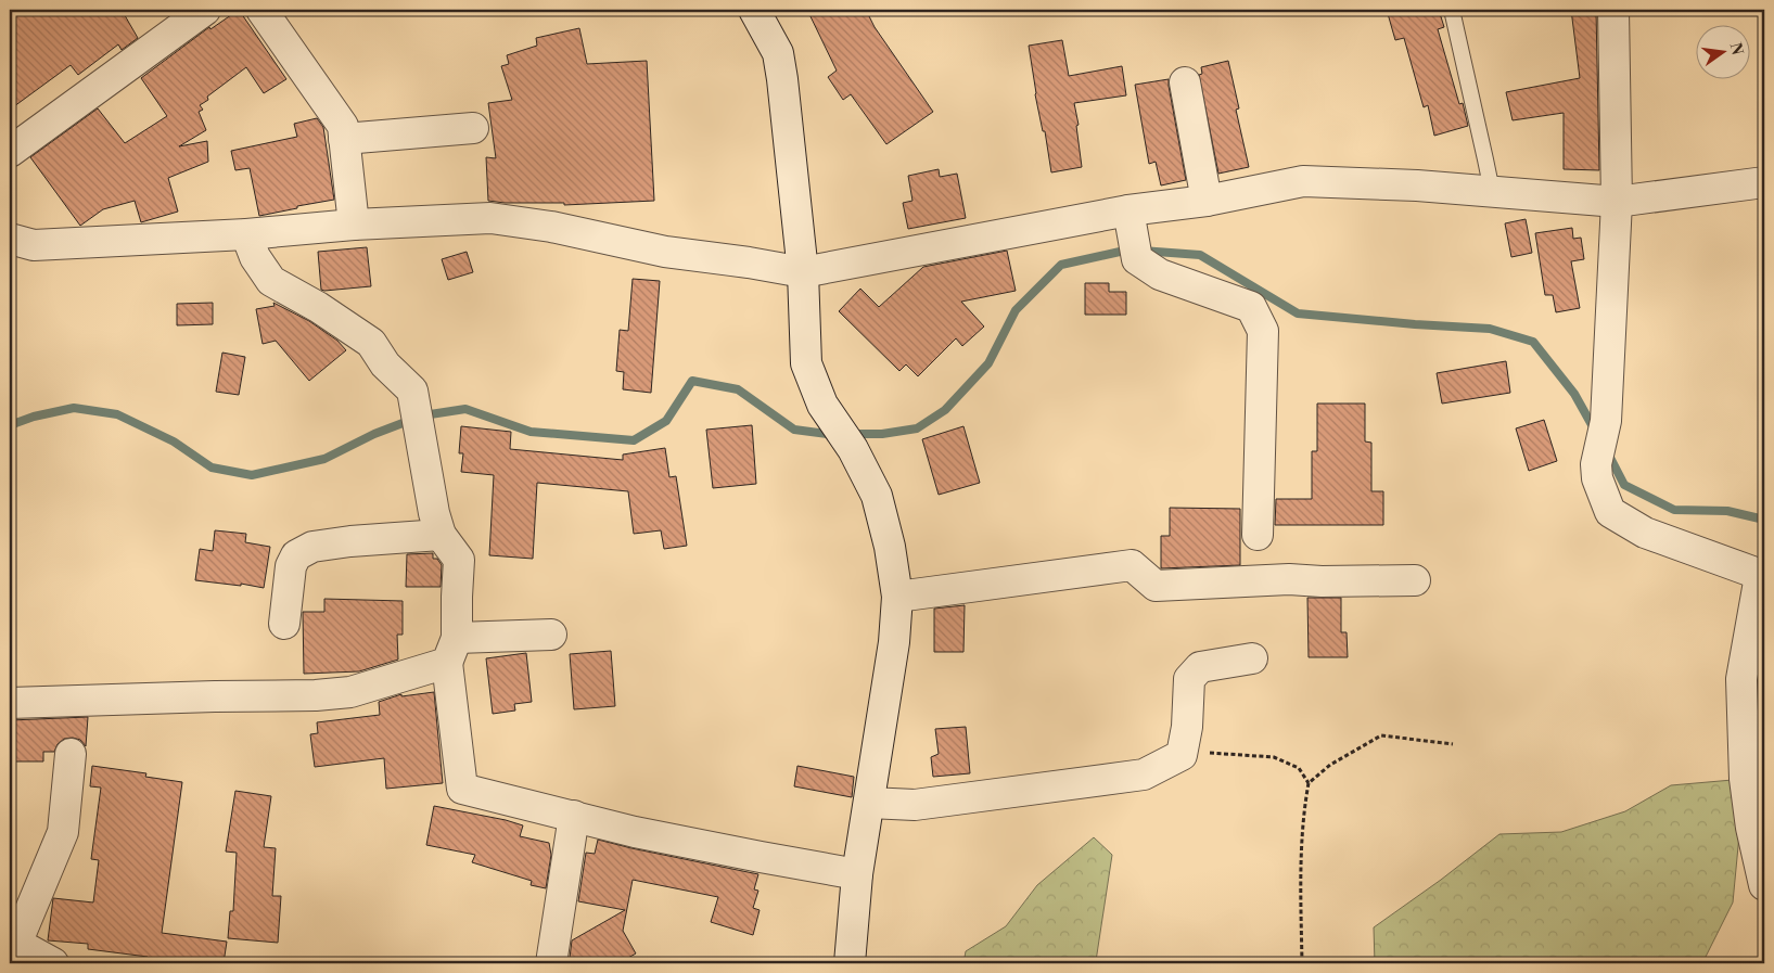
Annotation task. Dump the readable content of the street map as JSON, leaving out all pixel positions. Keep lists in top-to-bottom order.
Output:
{
  "north": "right"
}
